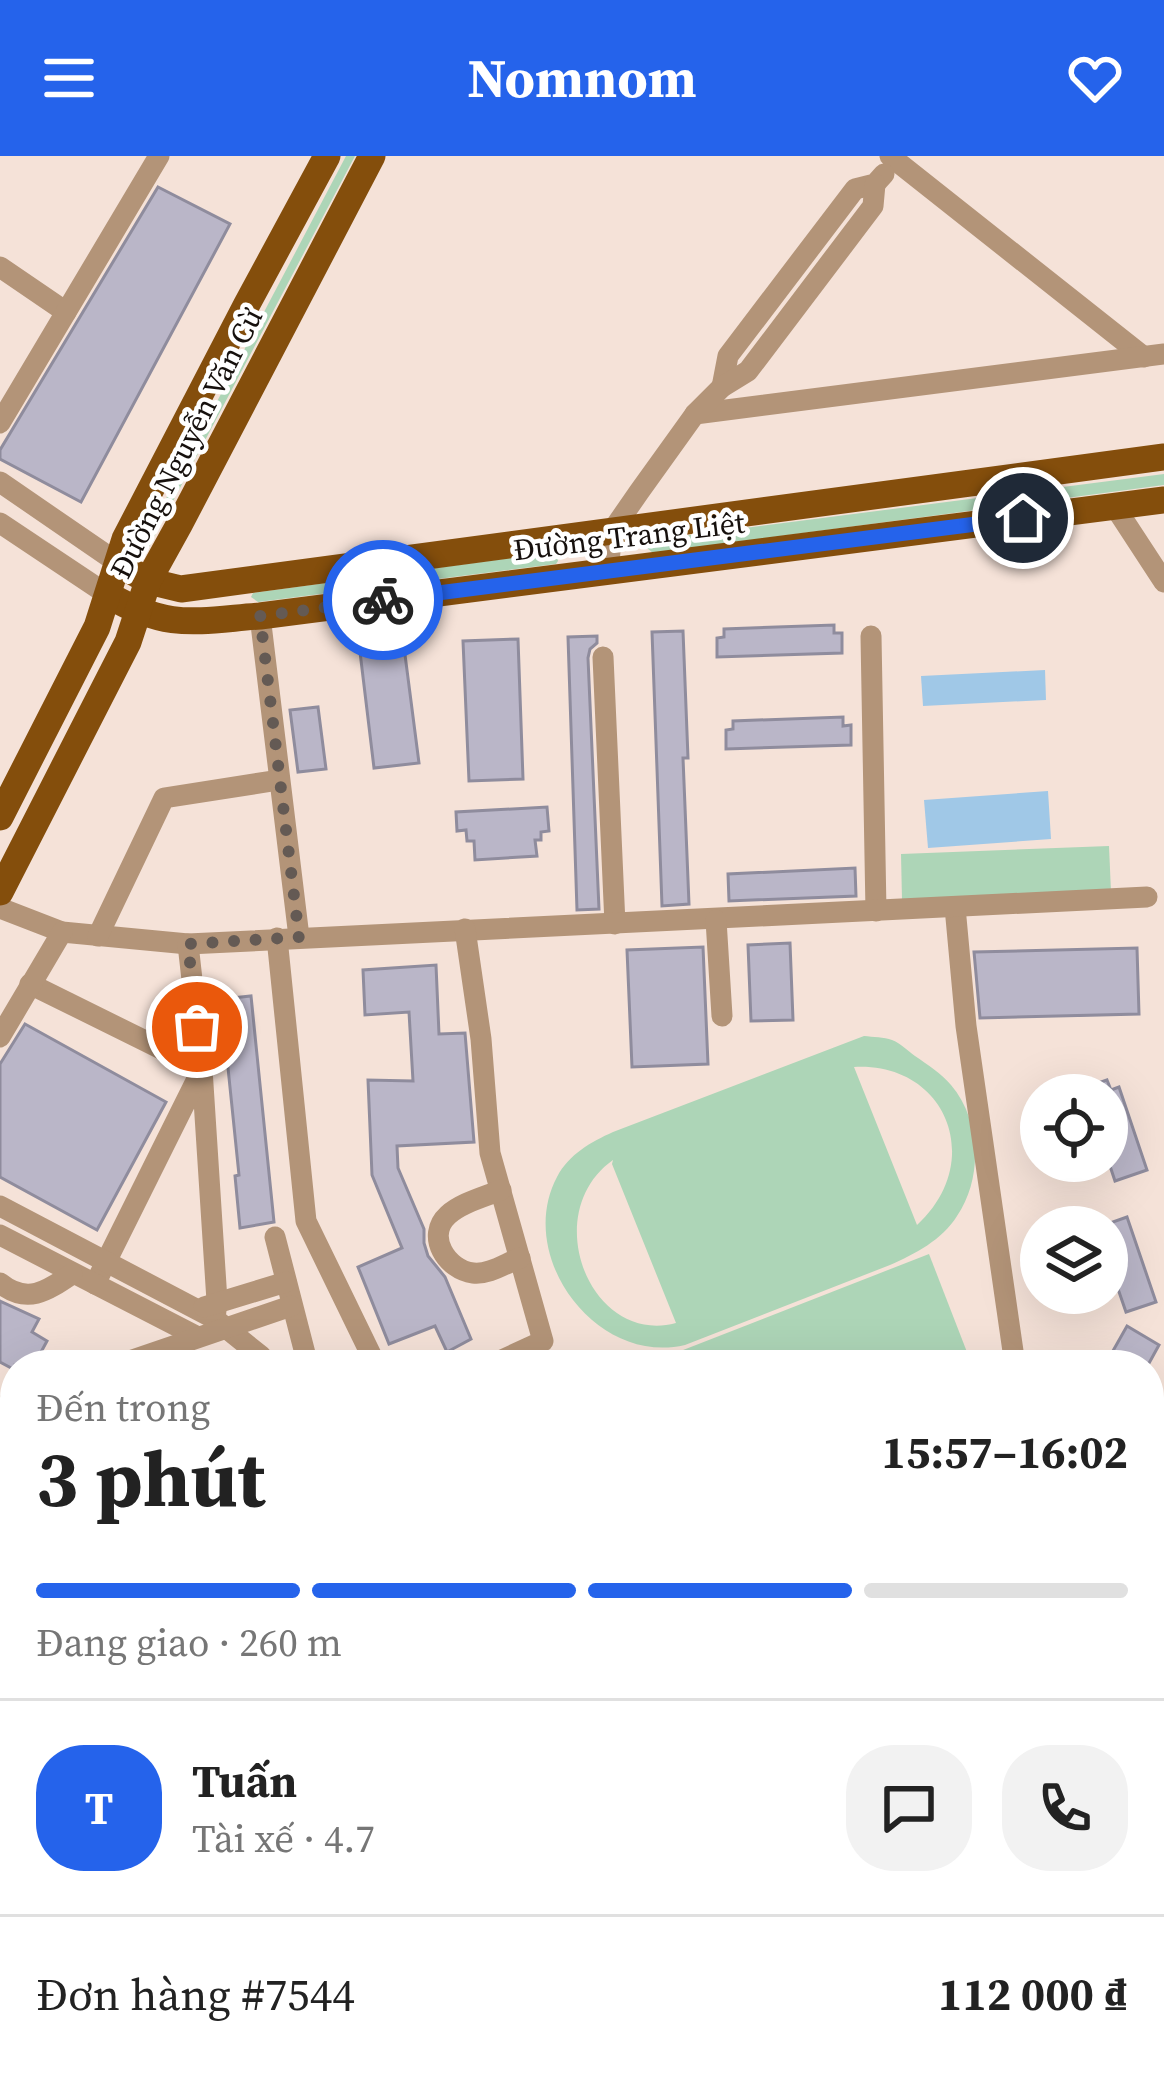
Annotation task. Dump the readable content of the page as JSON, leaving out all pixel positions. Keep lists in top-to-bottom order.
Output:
{
  "streets": {
    "main road": ["Đường Nguyễn Văn Cừ", "Đường Trang Liệt"]
  },
  "crossings": [
    ["Đường Nguyễn Văn Cừ", "Đường Trang Liệt"]
  ],
  "page": {
    "header": "Nomnom",
    "heading": ["3 phút", "Đến trong", "15:57–16:02"],
    "panel": [
      "Tuấn",
      "Tài xế · 4.7",
      "Đơn hàng #7544",
      "112 000 ₫"
    ],
    "bar": "Đang giao · 260 m",
    "round": "T"
  }
}
